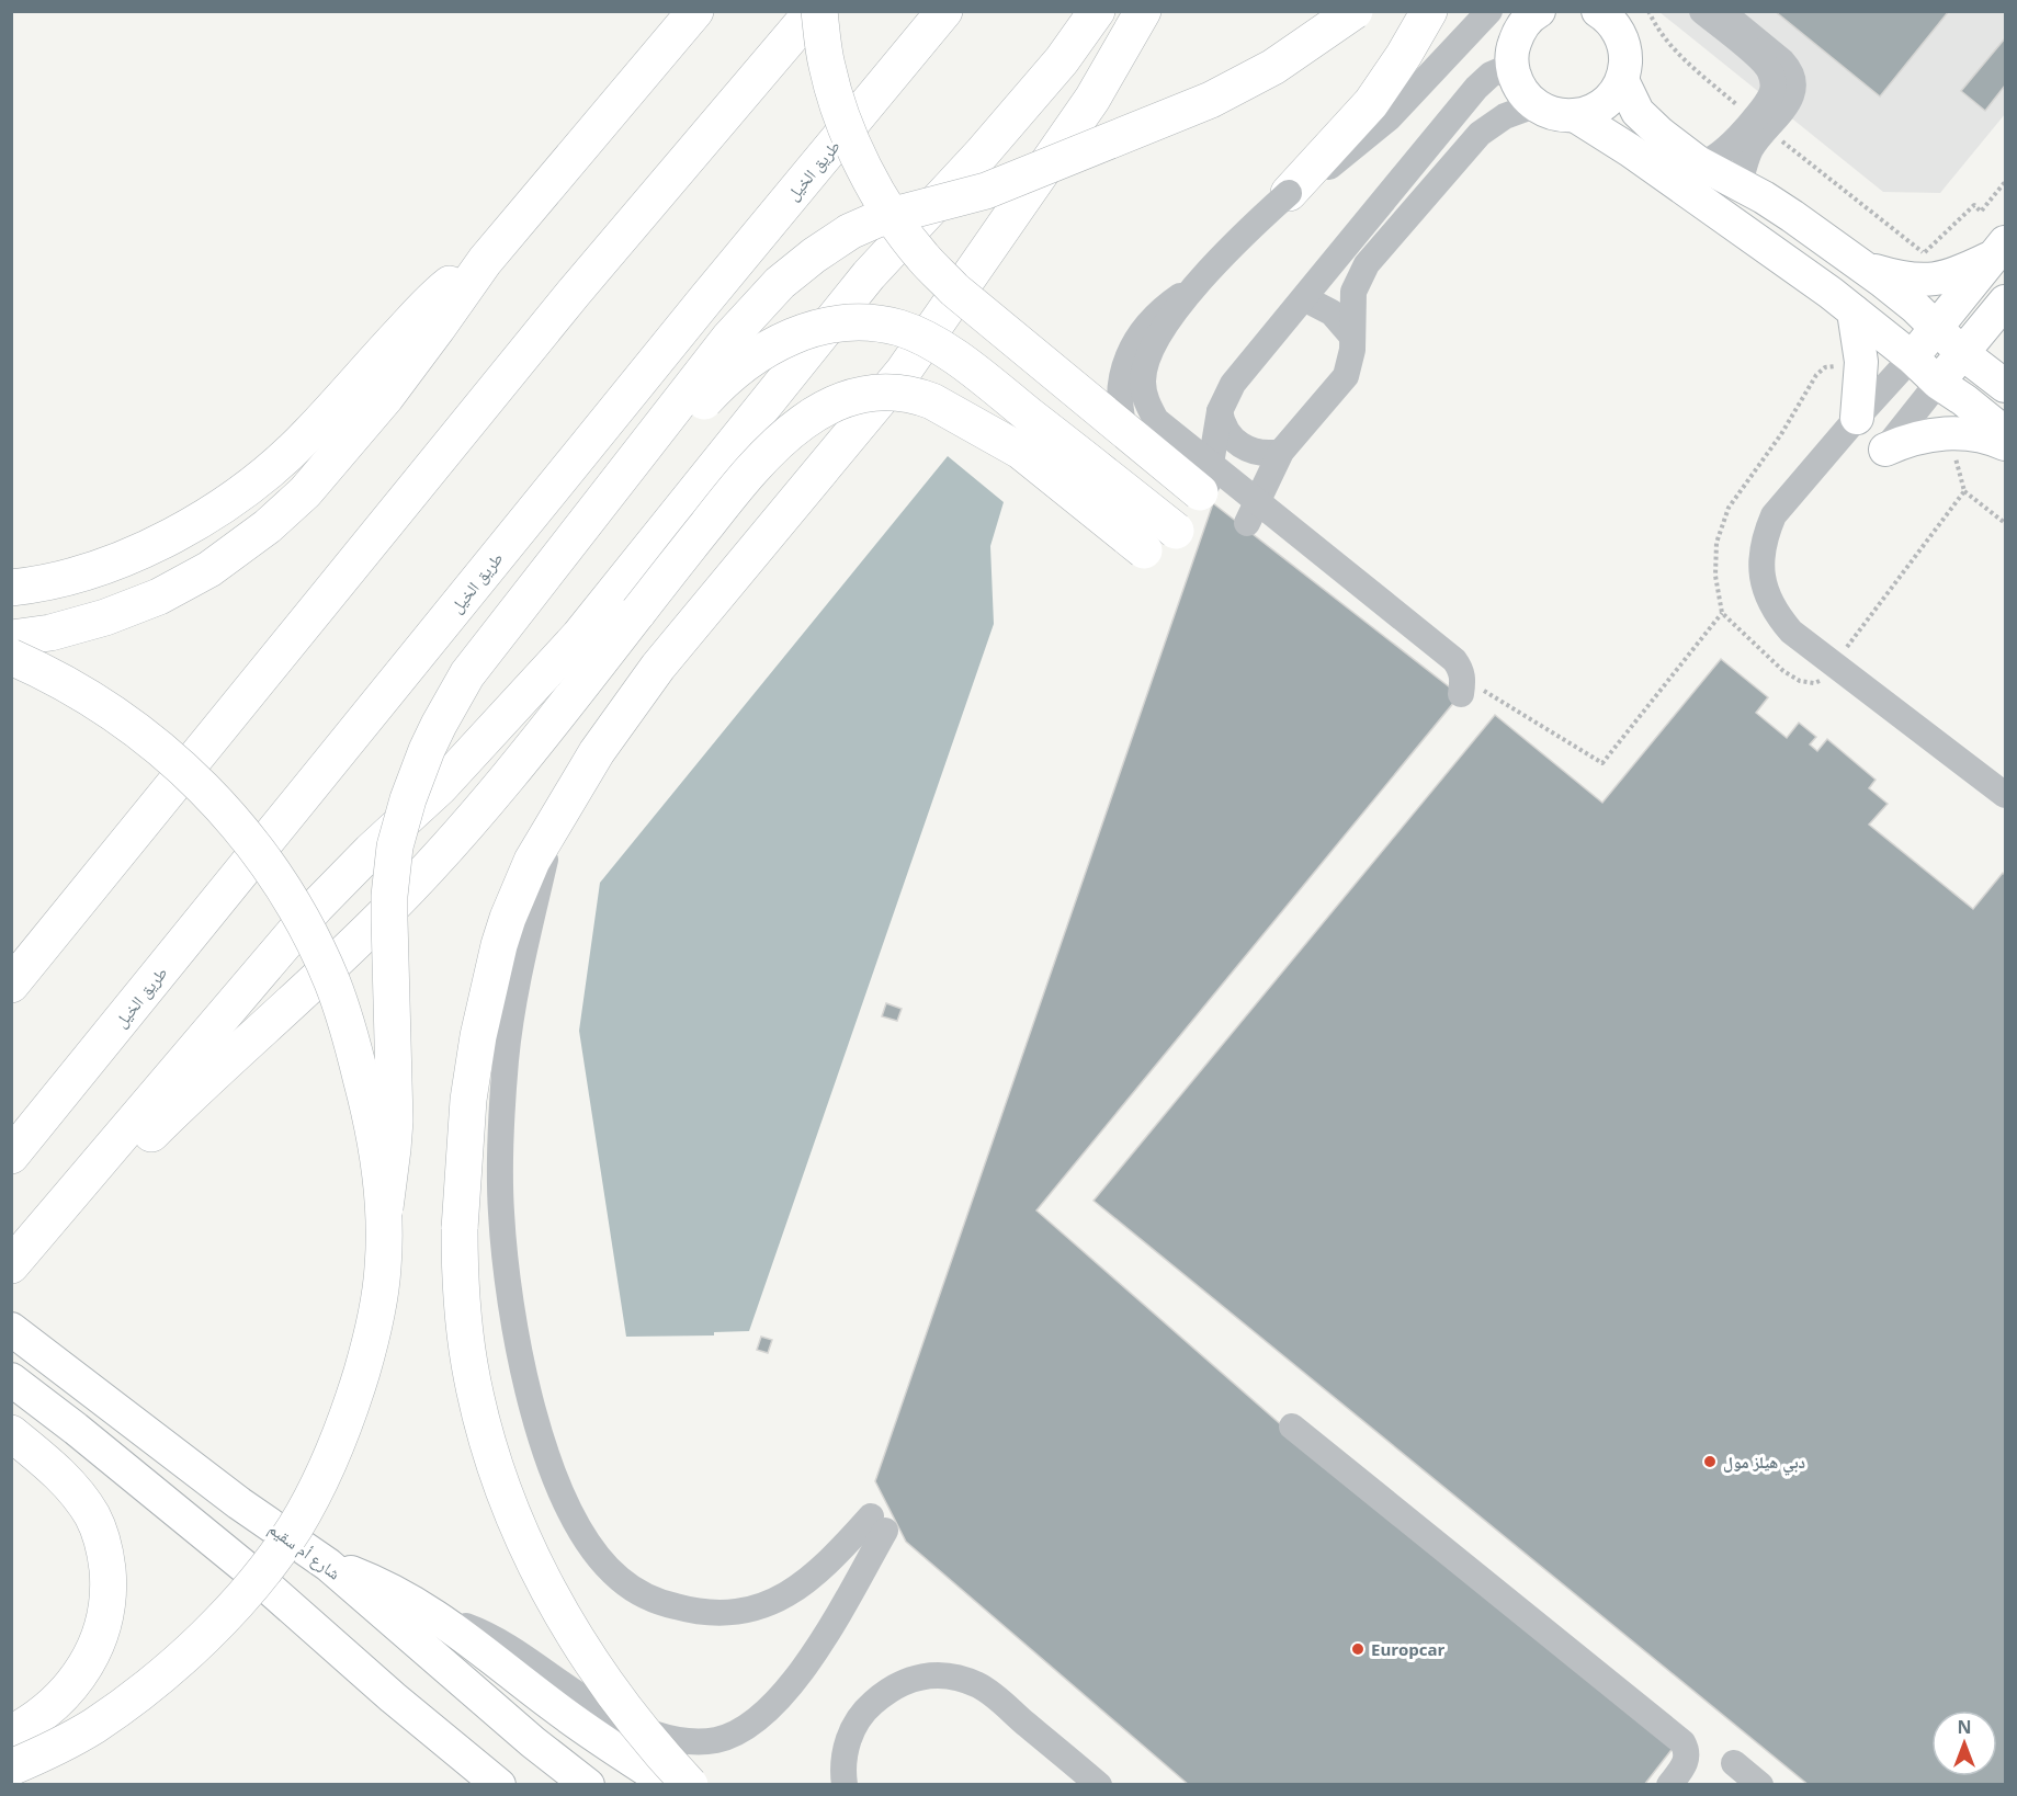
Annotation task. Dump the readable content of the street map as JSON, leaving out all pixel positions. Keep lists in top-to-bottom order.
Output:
{
  "streets": {
    "highway": ["طريق الخيل"],
    "main road": ["شارع أم سقيم"]
  },
  "places": ["دبي هيلز مول", "Europcar"],
  "north": "top"
}
